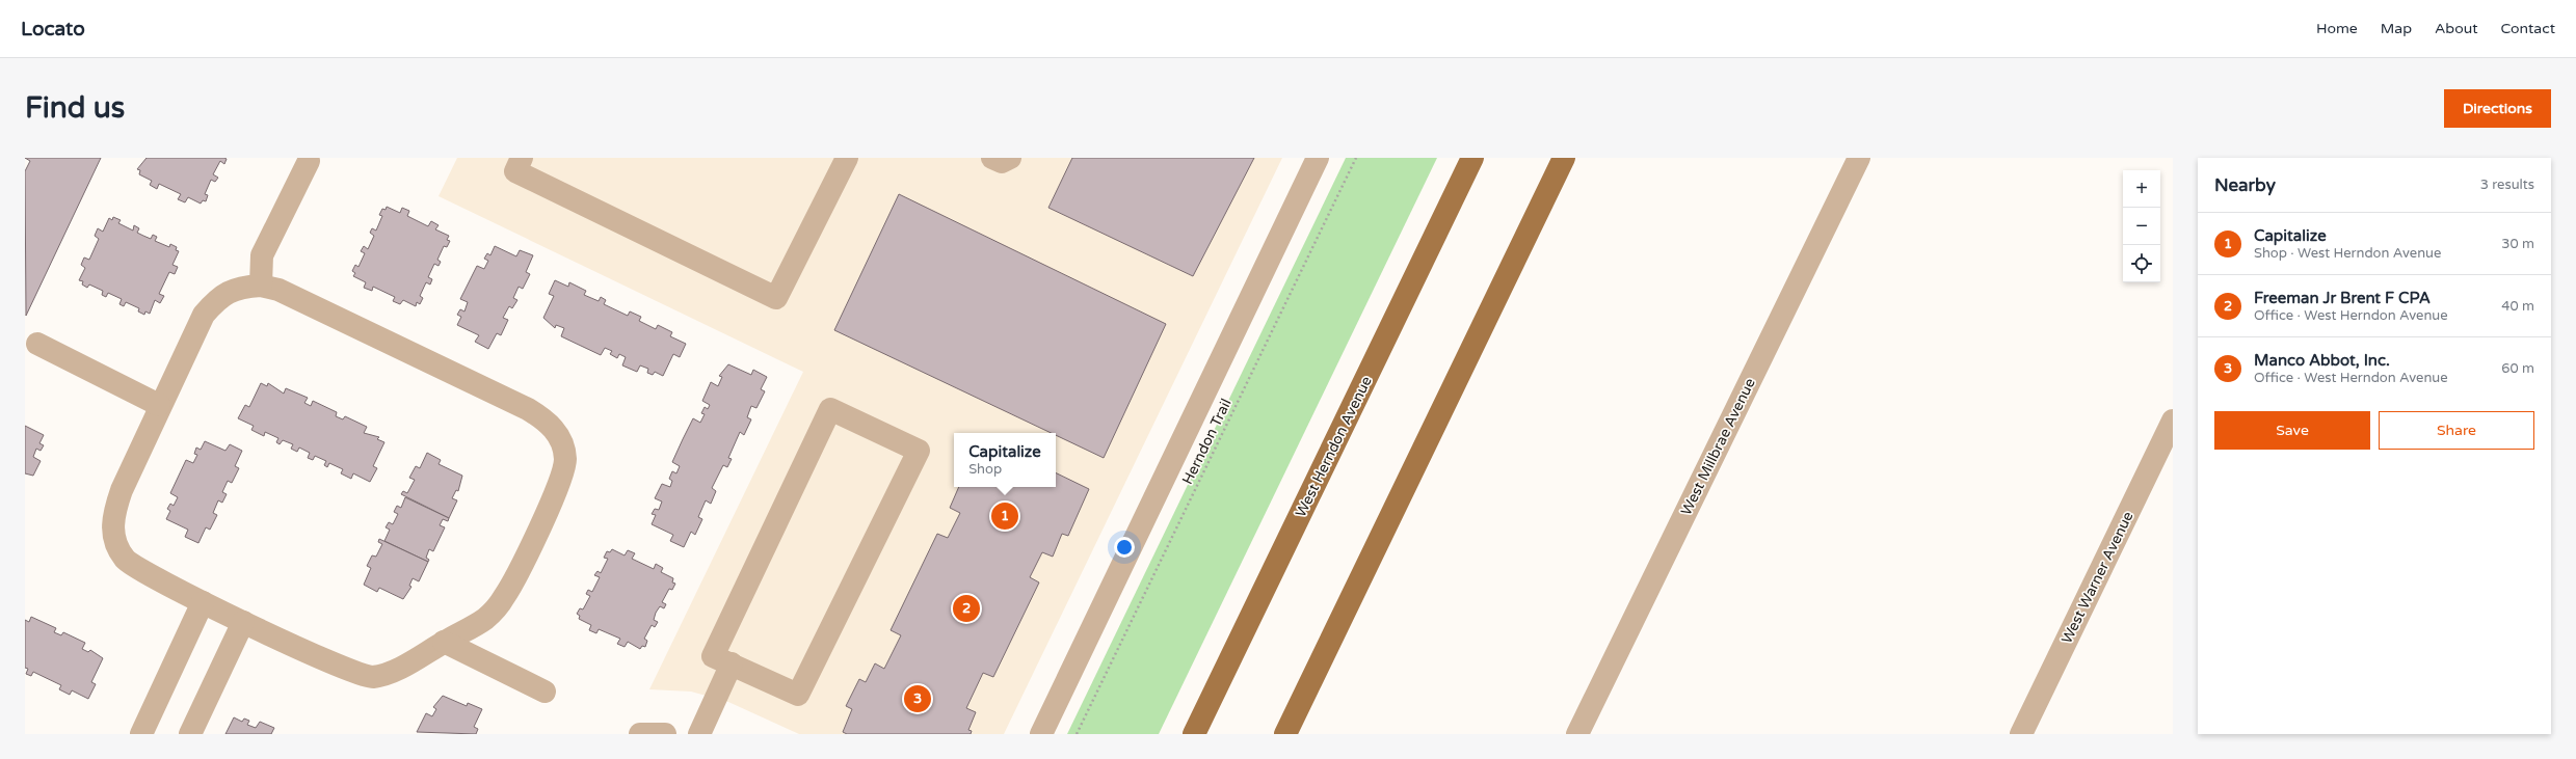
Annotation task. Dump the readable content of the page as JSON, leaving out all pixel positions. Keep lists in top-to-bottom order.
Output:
{
  "streets": {
    "main road": ["West Herndon Avenue"],
    "street": ["West Millbrae Avenue", "West Warner Avenue"],
    "path": ["Herndon Trail"]
  },
  "page": {
    "header": "Locato",
    "nav": [
      "Home",
      "Map",
      "About",
      "Contact"
    ],
    "buttons": [
      "Directions",
      ["Save", "Share"]
    ],
    "title": "Find us",
    "heading": ["Nearby", "3 results"],
    "map_buttons": ["+", "−"],
    "list": [
      {
        "mark": "1",
        "name": "Capitalize",
        "note": "Shop · West Herndon Avenue",
        "value": "30 m"
      },
      {
        "mark": "2",
        "name": "Freeman Jr Brent F CPA",
        "note": "Office · West Herndon Avenue",
        "value": "40 m"
      },
      {
        "mark": "3",
        "name": "Manco Abbot, Inc.",
        "note": "Office · West Herndon Avenue",
        "value": "60 m"
      }
    ],
    "popup": ["Capitalize", "Shop"],
    "pins": ["1", "2", "3"]
  }
}
